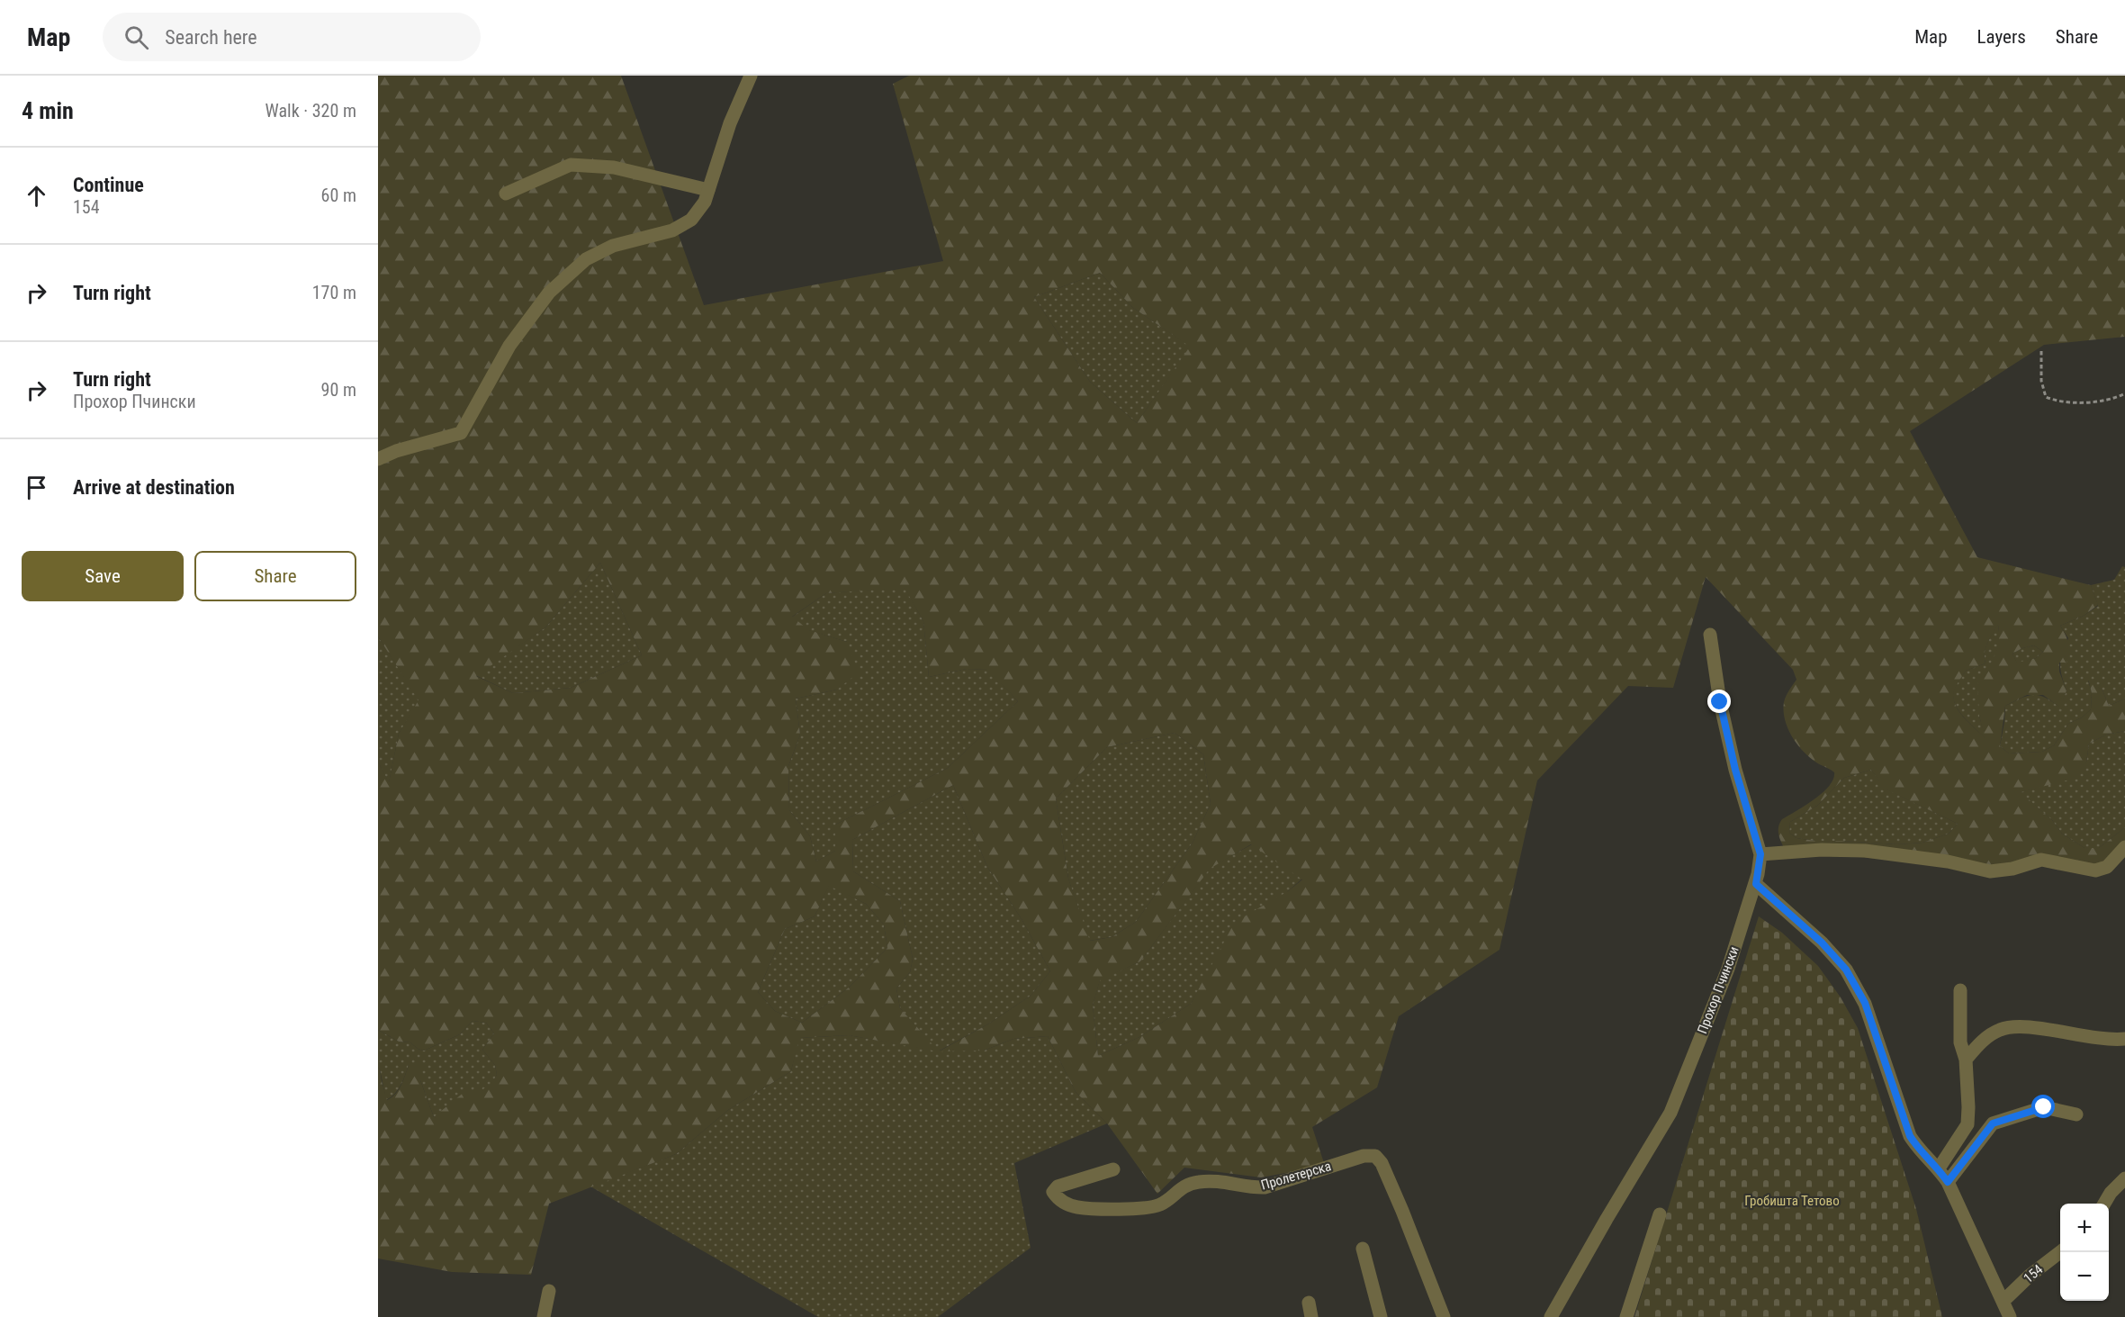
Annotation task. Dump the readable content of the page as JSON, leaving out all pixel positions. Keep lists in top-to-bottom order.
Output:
{
  "streets": {
    "street": ["Прохор Пчински", "Пролетерска", "154"]
  },
  "parks": ["Гробишта Тетово"],
  "page": {
    "header": "Map",
    "search": "Search here",
    "nav": ["Map", "Layers", "Share"],
    "heading": ["4 min", "Walk · 320 m"],
    "list": [
      ["Continue", "154", "60 m"],
      ["Turn right", "170 m"],
      ["Turn right", "Прохор Пчински", "90 m"],
      "Arrive at destination"
    ],
    "buttons": ["Save", "Share"],
    "map_buttons": ["+", "−"]
  }
}
